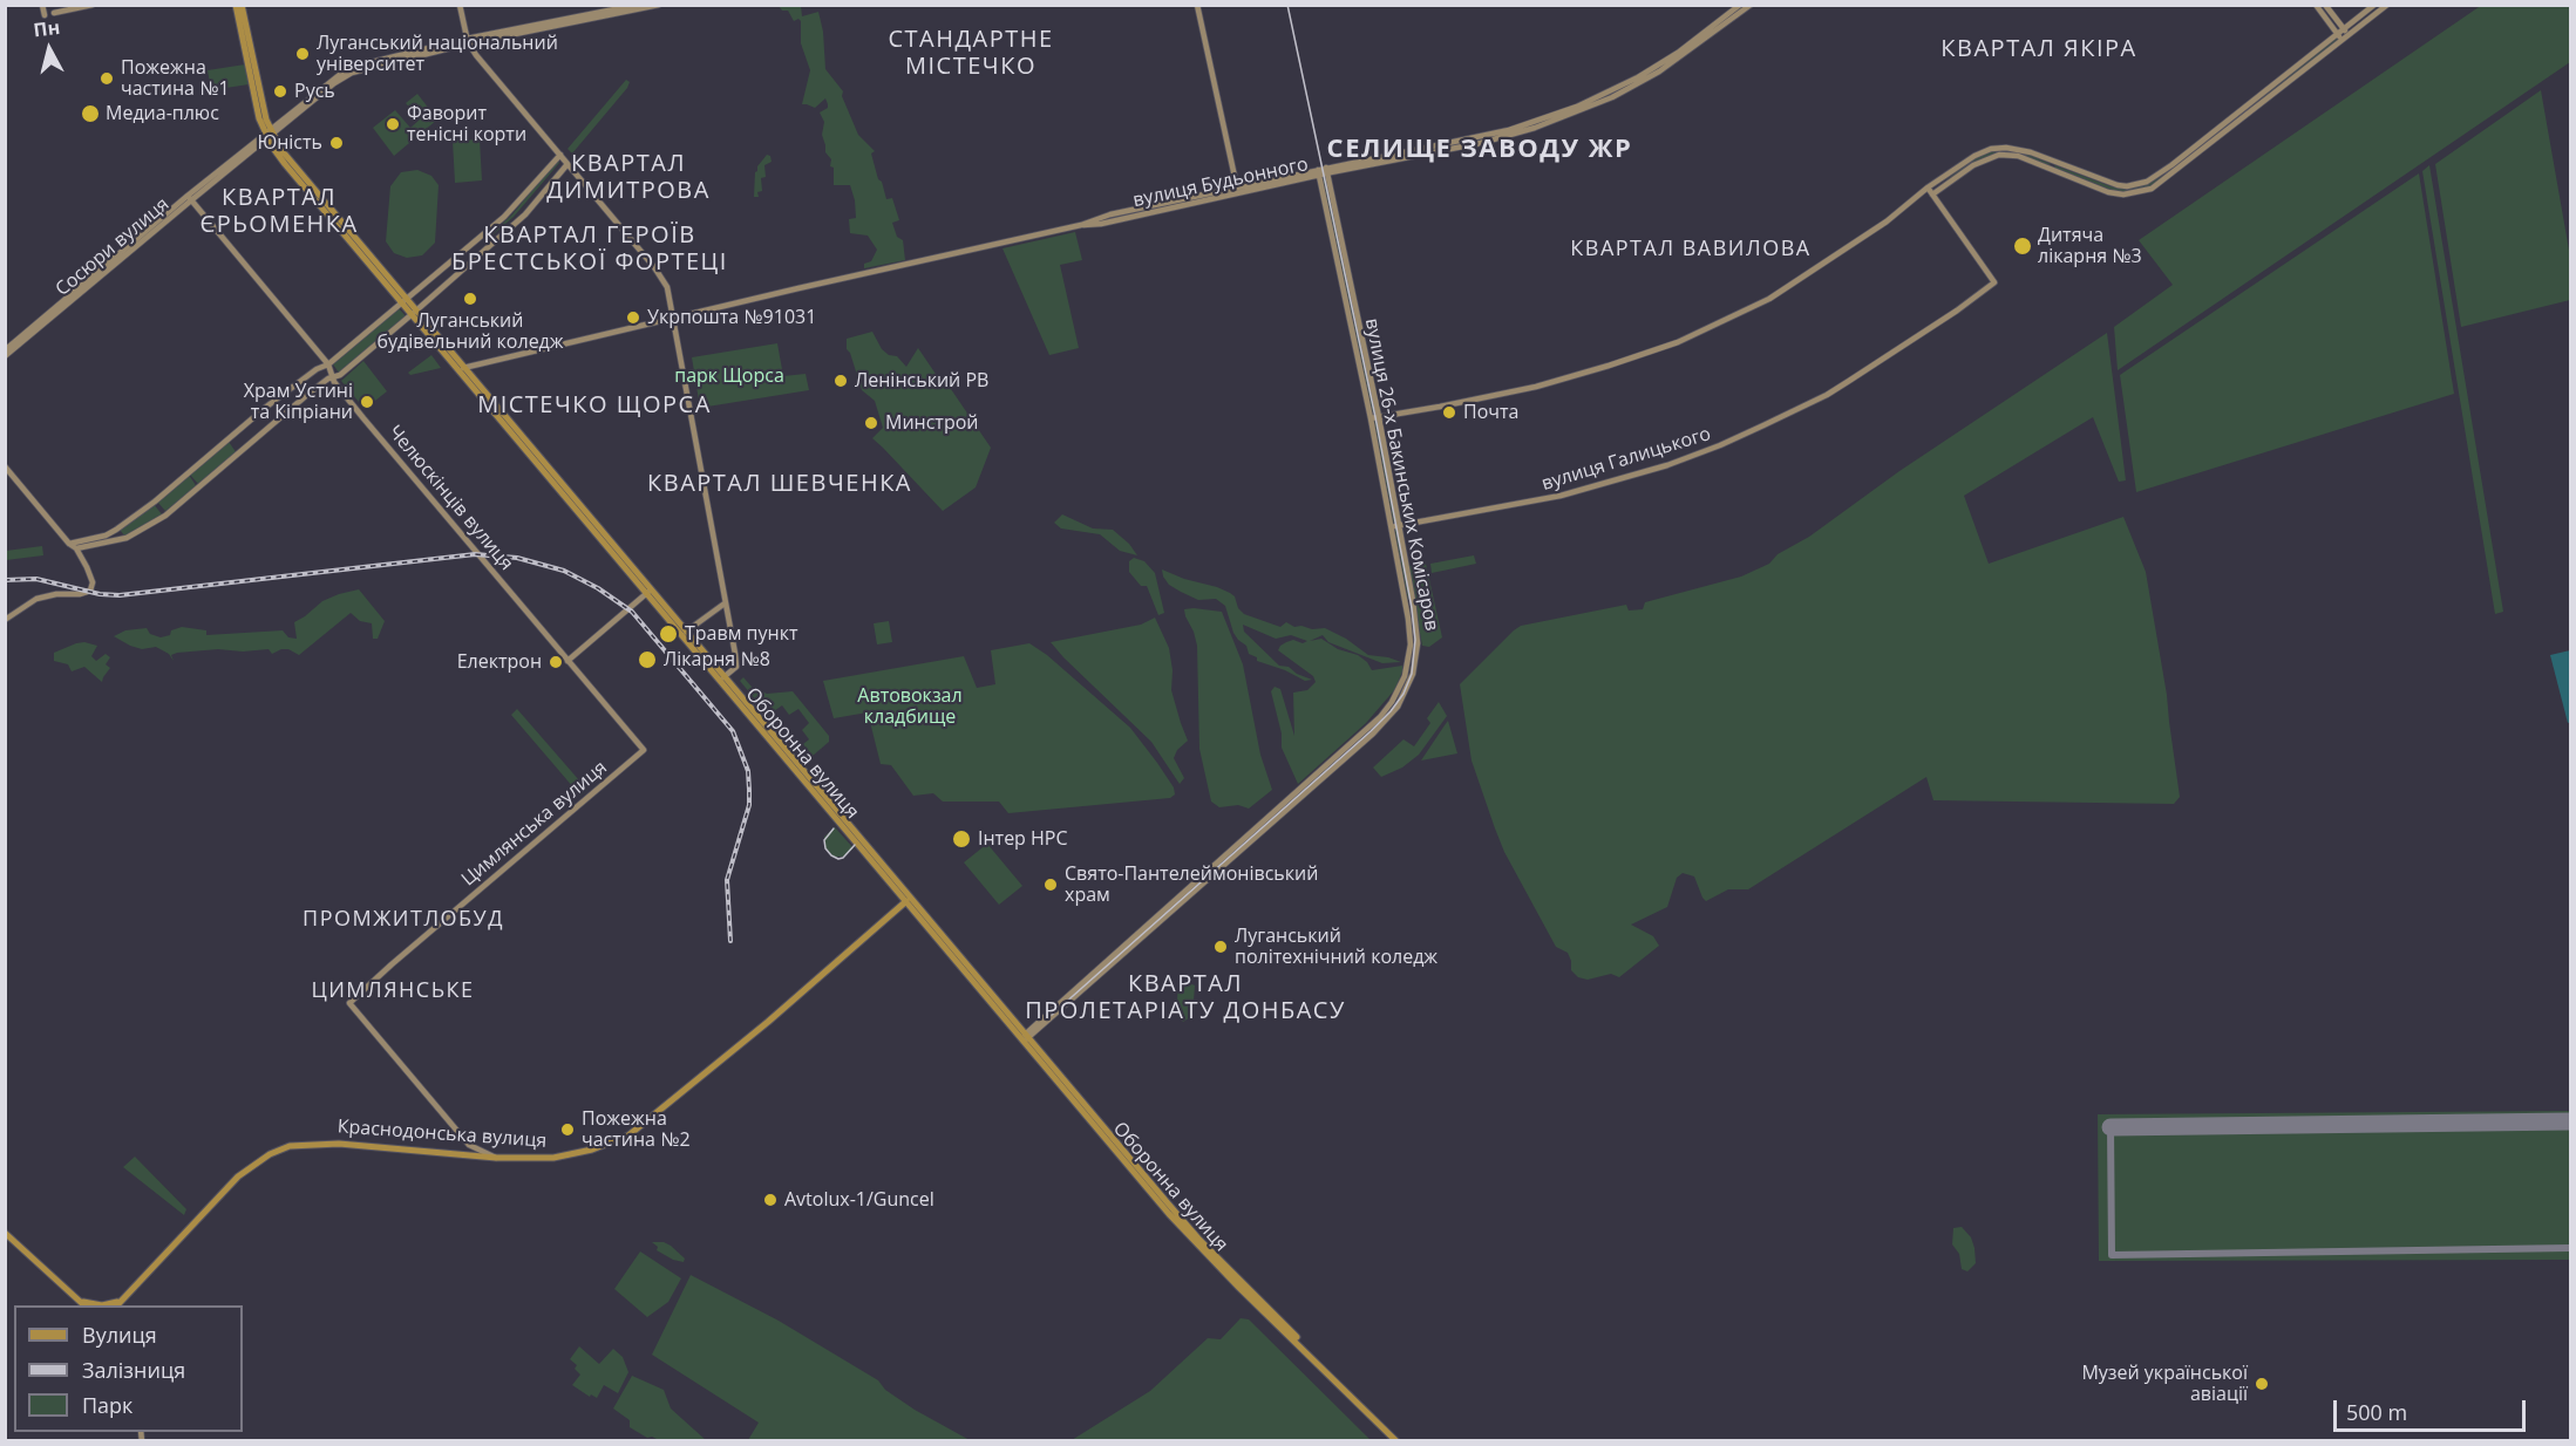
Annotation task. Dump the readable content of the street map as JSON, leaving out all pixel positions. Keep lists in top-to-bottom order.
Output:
{
  "streets": {
    "main road": ["Оборонна вулиця", "Краснодонська вулиця"],
    "street": [
      "вулиця Будьонного",
      "Сосюри вулиця",
      "вулиця Галицького",
      "вулиця 26-х Бакинських Комісаров",
      "Челюскінців вулиця",
      "Цимлянська вулиця"
    ]
  },
  "crossings": [
    ["вулиця Будьонного", "вулиця 26-х Бакинських Комісаров"],
    ["вулиця Будьонного", "Оборонна вулиця"],
    ["Сосюри вулиця", "Челюскінців вулиця"],
    ["Сосюри вулиця", "Оборонна вулиця"],
    ["вулиця Галицького", "вулиця 26-х Бакинських Комісаров"],
    ["вулиця 26-х Бакинських Комісаров", "Оборонна вулиця"],
    ["Челюскінців вулиця", "Цимлянська вулиця"],
    ["Оборонна вулиця", "Краснодонська вулиця"],
    ["Цимлянська вулиця", "Краснодонська вулиця"]
  ],
  "districts": [
    "СТАНДАРТНЕ МІСТЕЧКО",
    "КВАРТАЛ ЯКІРА",
    "СЕЛИЩЕ ЗАВОДУ ЖР",
    "КВАРТАЛ ДИМИТРОВА",
    "КВАРТАЛ ЄРЬОМЕНКА",
    "КВАРТАЛ ГЕРОЇВ БРЕСТСЬКОЇ ФОРТЕЦІ",
    "КВАРТАЛ ВАВИЛОВА",
    "МІСТЕЧКО ЩОРСА",
    "КВАРТАЛ ШЕВЧЕНКА",
    "ПРОМЖИТЛОБУД",
    "КВАРТАЛ ПРОЛЕТАРІАТУ ДОНБАСУ",
    "ЦИМЛЯНСЬКЕ"
  ],
  "parks": ["парк Щорса", "Автовокзал кладбище"],
  "places": [
    "Луганський національний університет",
    "Пожежна частина №1",
    "Русь",
    "Медиа-плюс",
    "Фаворит тенісні корти",
    "Юність",
    "Дитяча лікарня №3",
    "Луганський будівельний коледж",
    "Укрпошта №91031",
    "Ленінський РВ",
    "Храм Устині та Кіпріани",
    "Почта",
    "Минстрой",
    "Травм пункт",
    "Лікарня №8",
    "Електрон",
    "Інтер НРС",
    "Свято-Пантелеймонівський храм",
    "Луганський політехнічний коледж",
    "Пожежна частина №2",
    "Avtolux-1/Guncel",
    "Музей української авіації"
  ],
  "legend": ["Вулиця", "Залізниця", "Парк"],
  "scale_bar": "500 m",
  "north": "top"
}
